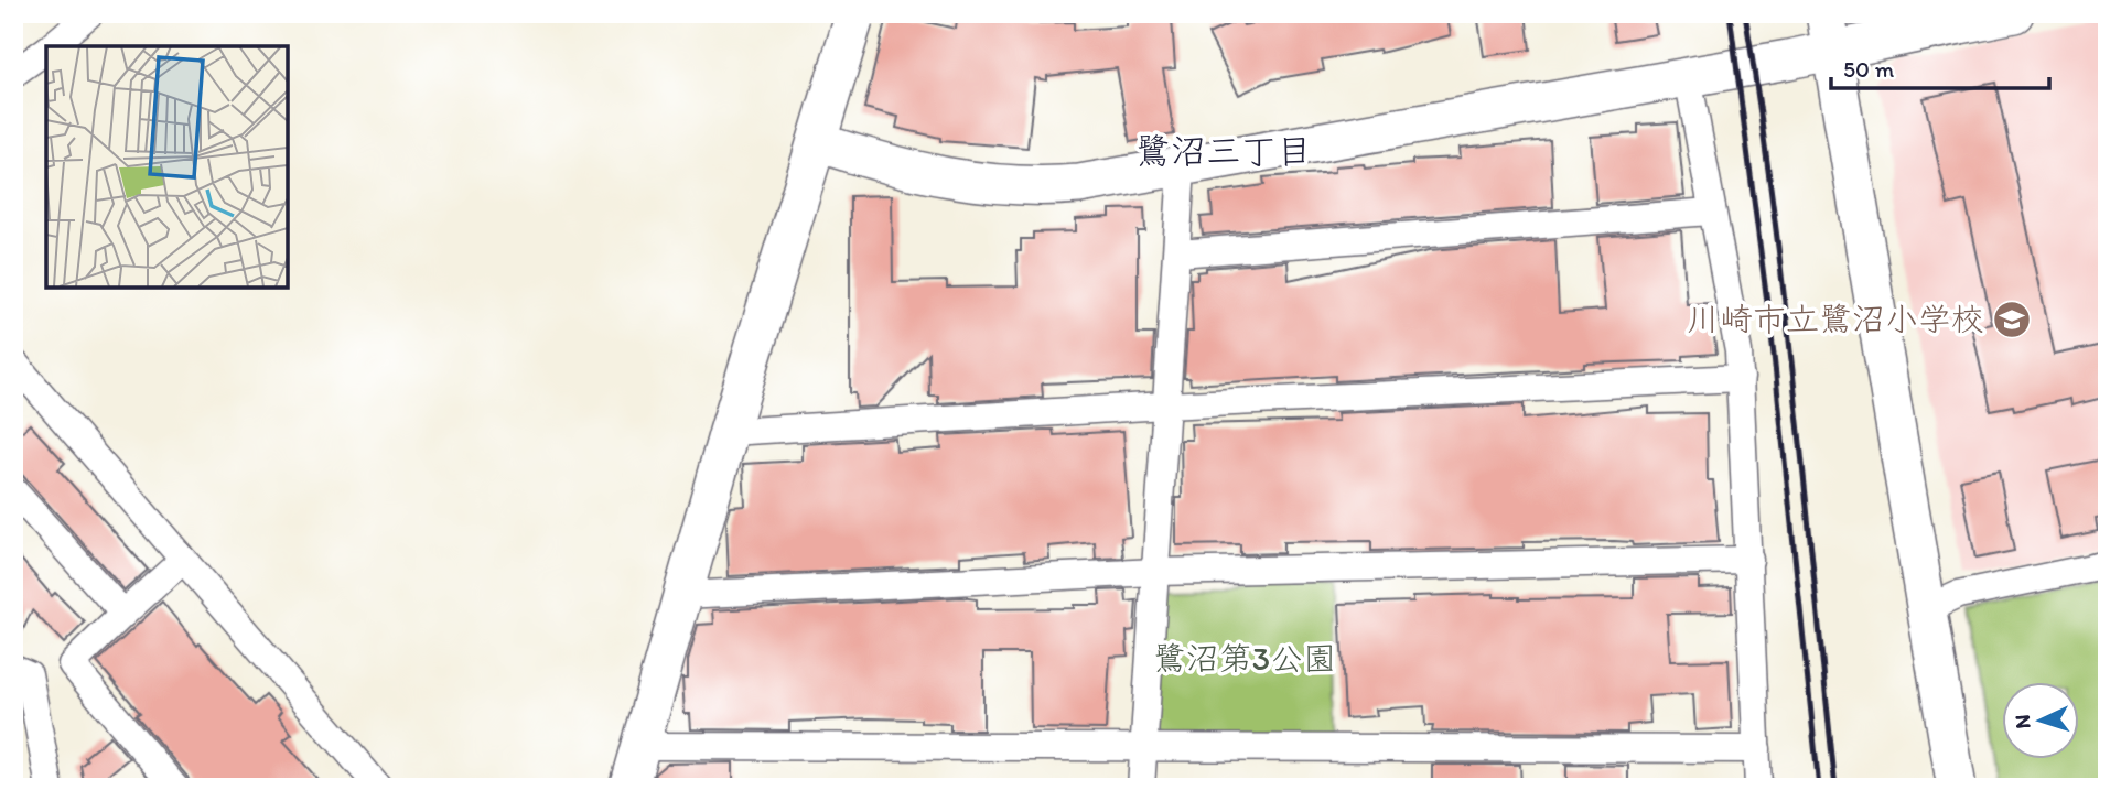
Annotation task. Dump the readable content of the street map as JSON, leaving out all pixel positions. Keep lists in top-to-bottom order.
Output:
{
  "districts": ["鷺沼三丁目"],
  "parks": ["鷺沼第3公園"],
  "places": {
    "school or university": ["川崎市立鷺沼小学校"]
  },
  "scale_bar": "50 m",
  "north": "left"
}
